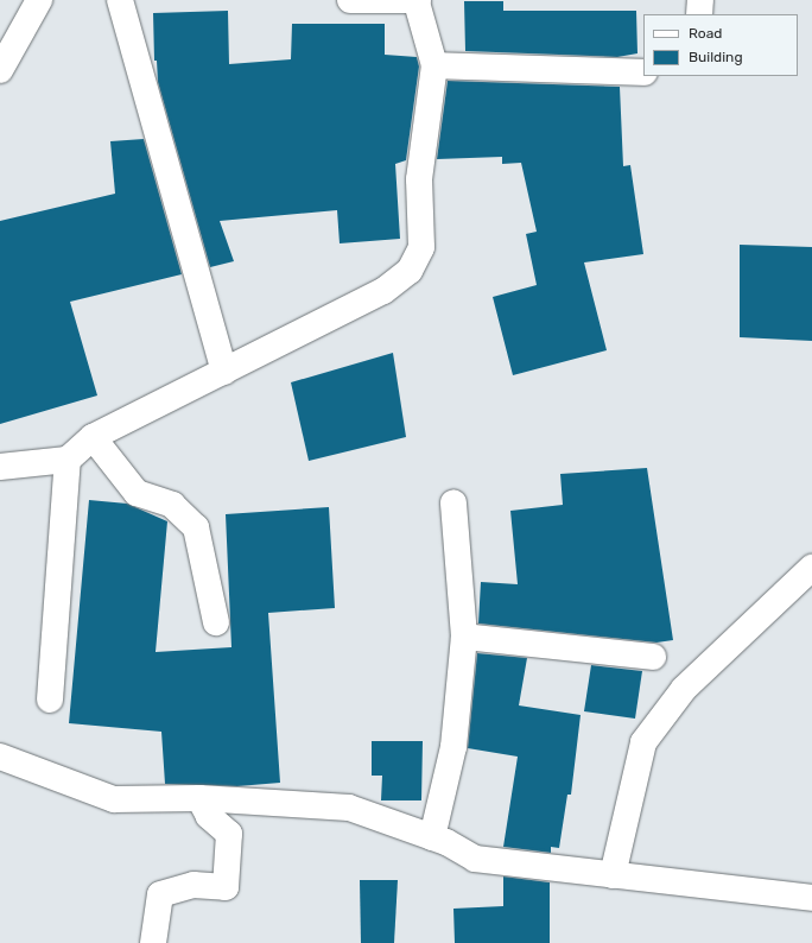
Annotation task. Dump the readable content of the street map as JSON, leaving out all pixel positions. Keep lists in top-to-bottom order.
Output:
{
  "legend": ["Road", "Building"]
}
